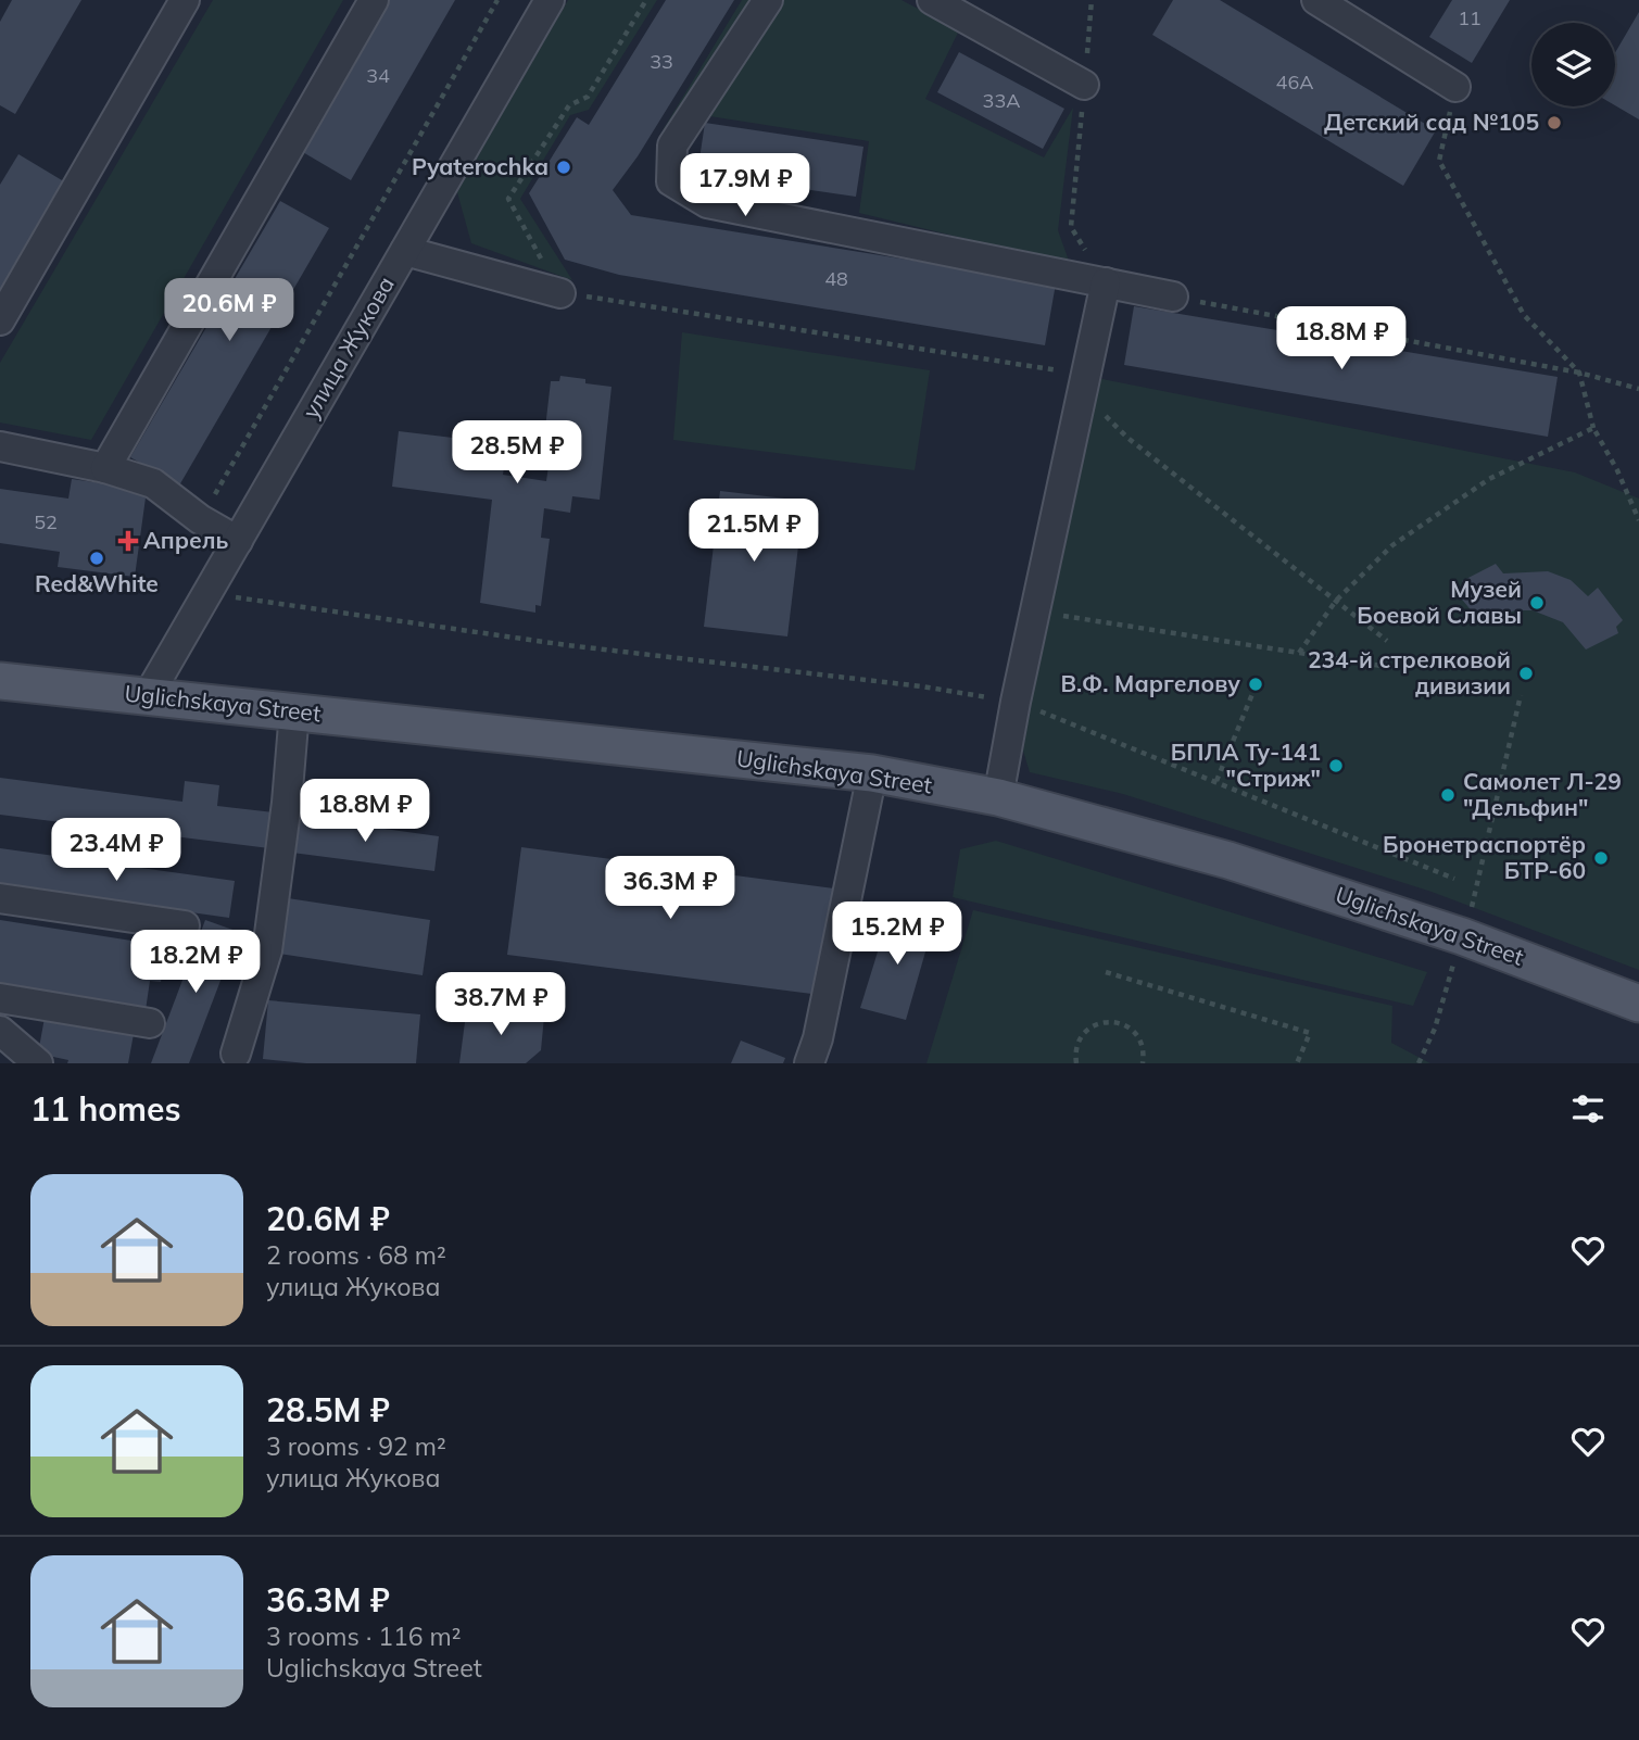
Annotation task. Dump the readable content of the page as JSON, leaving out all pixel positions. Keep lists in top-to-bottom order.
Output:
{
  "streets": {
    "main road": ["Uglichskaya Street"],
    "street": ["улица Жукова"]
  },
  "crossings": [
    ["улица Жукова", "Uglichskaya Street"]
  ],
  "places": {
    "other": [
      "Детский сад №105",
      "Pyaterochka",
      "Red&White",
      "Музей Боевой Славы",
      "234-й стрелковой дивизии",
      "В.Ф. Маргелову",
      "БПЛА Ту-141 \"Стриж\"",
      "Самолет Л-29 \"Дельфин\"",
      "Бронетраспортёр БТР-60"
    ],
    "health": ["Апрель"]
  },
  "house_numbers": [
    "11",
    "33",
    "34",
    "46А",
    "33А",
    "48",
    "52"
  ],
  "page": {
    "price": [
      "17.9M ₽",
      "20.6M ₽",
      "18.8M ₽",
      "28.5M ₽",
      "21.5M ₽",
      "18.8M ₽",
      "23.4M ₽",
      "36.3M ₽",
      "15.2M ₽",
      "18.2M ₽",
      "38.7M ₽"
    ],
    "heading": "11 homes",
    "list": [
      {
        "name": "20.6M ₽",
        "note": "2 rooms · 68 m² · улица Жукова"
      },
      {
        "name": "28.5M ₽",
        "note": "3 rooms · 92 m² · улица Жукова"
      },
      {
        "name": "36.3M ₽",
        "note": "3 rooms · 116 m² · Uglichskaya Street"
      }
    ]
  }
}
